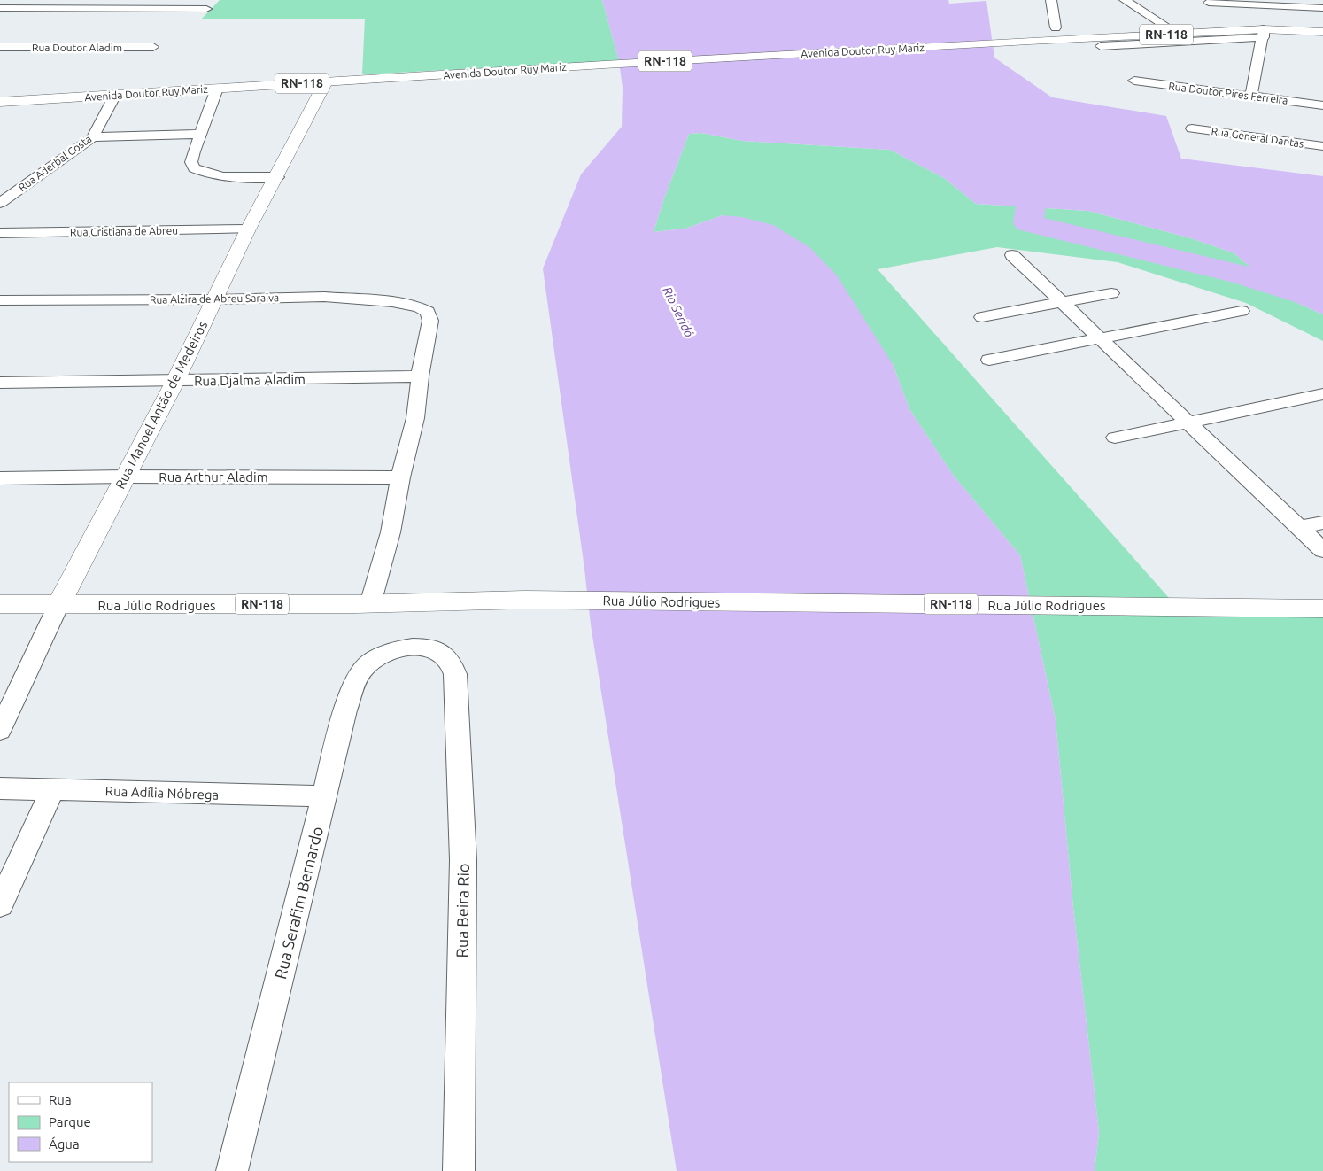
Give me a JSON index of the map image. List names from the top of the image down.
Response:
{
  "streets": {
    "main road": [
      "RN-118",
      "Avenida Doutor Ruy Mariz",
      "Rua Manoel Antão de Medeiros",
      "Rua Júlio Rodrigues"
    ],
    "street": [
      "Rua Doutor Aladim",
      "Rua Doutor Pires Ferreira",
      "Rua General Dantas",
      "Rua Aderbal Costa",
      "Rua Cristiana de Abreu",
      "Rua Alzira de Abreu Saraiva",
      "Rua Djalma Aladim",
      "Rua Arthur Aladim",
      "Rua Adília Nóbrega",
      "Rua Serafim Bernardo",
      "Rua Beira Rio"
    ]
  },
  "crossings": [
    ["RN-118", "Avenida Doutor Ruy Mariz"],
    ["Avenida Doutor Ruy Mariz", "Rua Aderbal Costa"],
    ["Avenida Doutor Ruy Mariz", "Rua Manoel Antão de Medeiros"],
    ["Rua Cristiana de Abreu", "Rua Manoel Antão de Medeiros"],
    ["Rua Alzira de Abreu Saraiva", "Rua Djalma Aladim"],
    ["Rua Alzira de Abreu Saraiva", "Rua Manoel Antão de Medeiros"],
    ["Rua Djalma Aladim", "Rua Manoel Antão de Medeiros"],
    ["Rua Manoel Antão de Medeiros", "Rua Arthur Aladim"],
    ["Rua Manoel Antão de Medeiros", "Rua Júlio Rodrigues"],
    ["Rua Adília Nóbrega", "Rua Serafim Bernardo"],
    ["Rua Serafim Bernardo", "Rua Beira Rio"]
  ],
  "water": ["Rio Seridó"],
  "legend": ["Rua", "Parque", "Água"]
}
